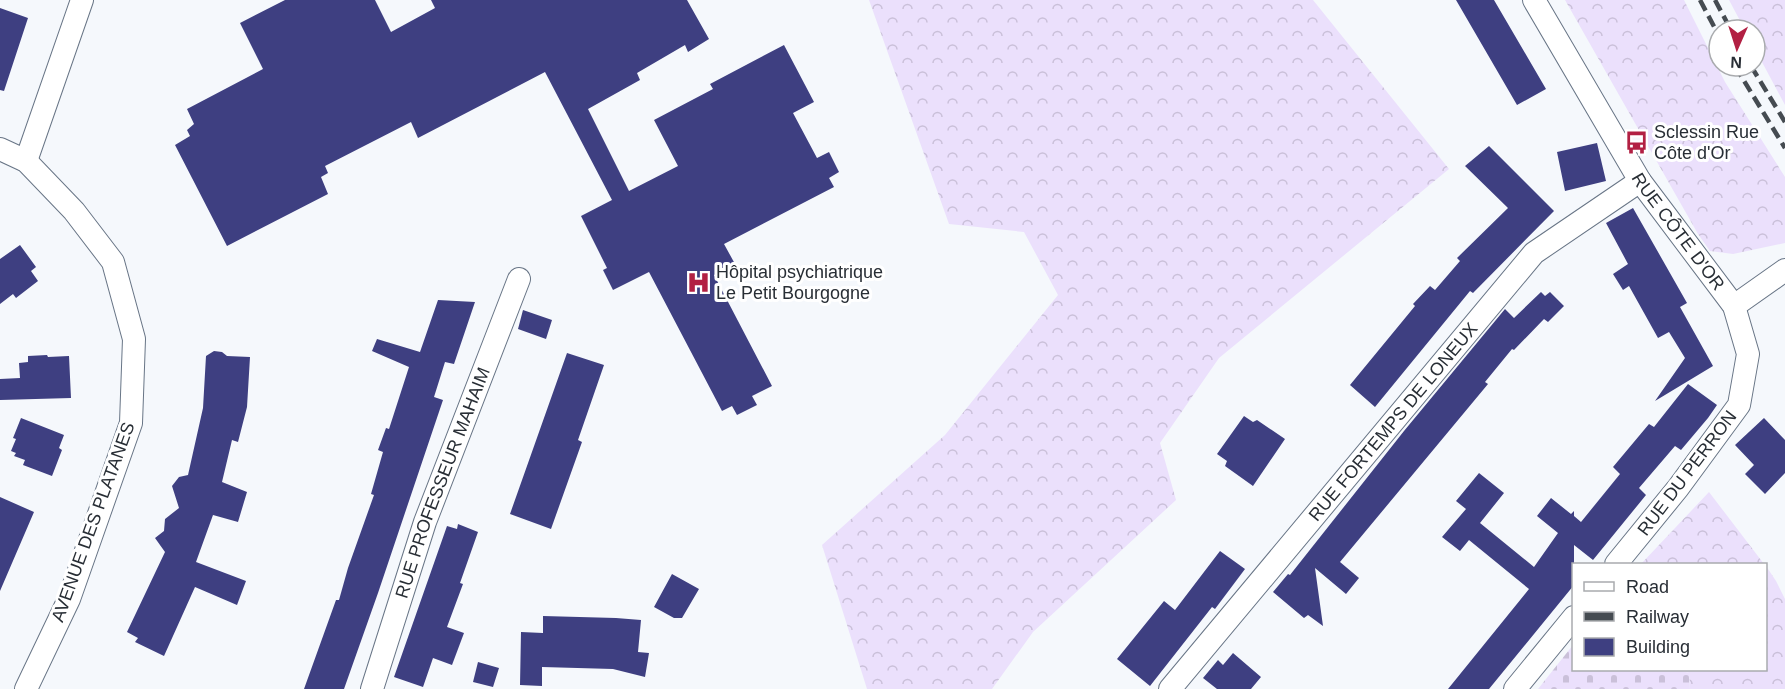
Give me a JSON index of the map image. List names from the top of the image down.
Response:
{
  "streets": {
    "street": [
      "RUE CÔTE D'OR",
      "RUE FORTEMPS DE LONEUX",
      "RUE DU PERRON",
      "RUE PROFESSEUR MAHAIM",
      "AVENUE DES PLATANES"
    ]
  },
  "crossings": [
    ["RUE CÔTE D'OR", "RUE FORTEMPS DE LONEUX"],
    ["RUE CÔTE D'OR", "RUE DU PERRON"]
  ],
  "places": {
    "bus stop": ["Sclessin Rue Côte d'Or"],
    "hospital": ["Hôpital psychiatrique Le Petit Bourgogne"]
  },
  "legend": ["Road", "Railway", "Building"],
  "north": "bottom"
}
